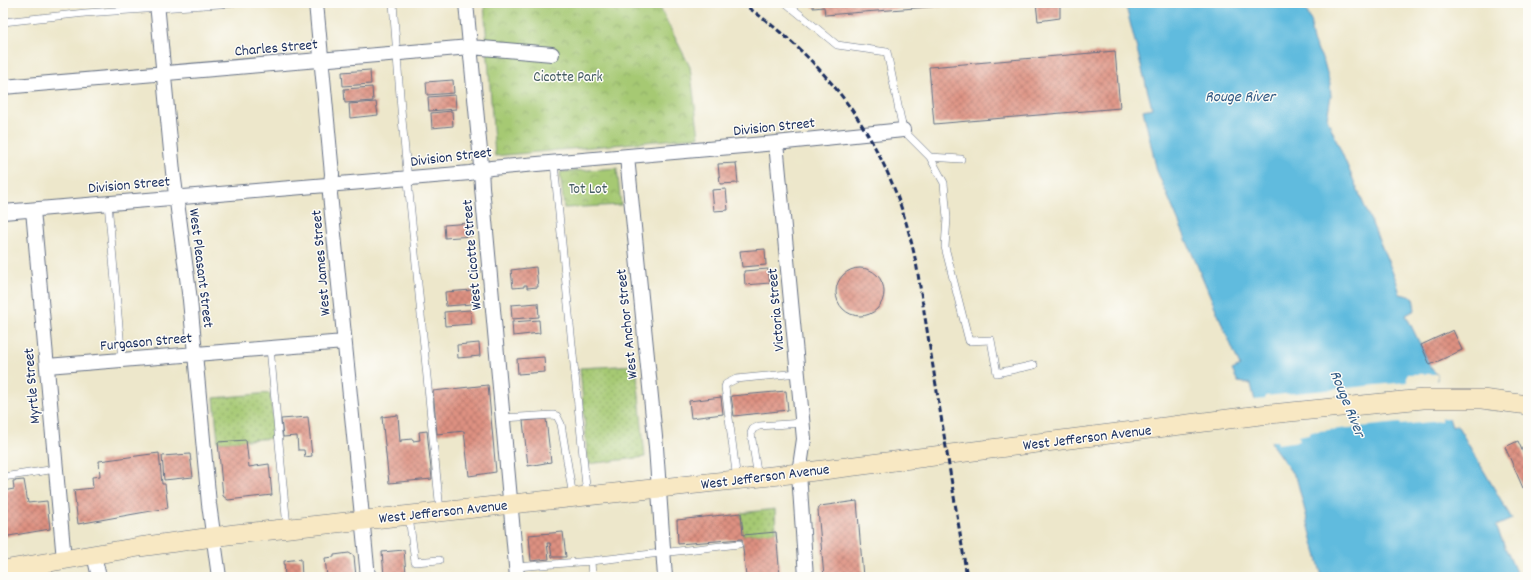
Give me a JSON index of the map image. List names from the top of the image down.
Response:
{
  "streets": {
    "main road": ["West Jefferson Avenue"],
    "street": [
      "Charles Street",
      "Division Street",
      "West Cicotte Street",
      "West James Street",
      "West Pleasant Street",
      "Victoria Street",
      "West Anchor Street",
      "Furgason Street",
      "Myrtle Street"
    ]
  },
  "crossings": [
    ["Charles Street", "West Cicotte Street"],
    ["Charles Street", "West James Street"],
    ["Charles Street", "West Pleasant Street"],
    ["Division Street", "West Cicotte Street"],
    ["Division Street", "West James Street"],
    ["Division Street", "West Pleasant Street"],
    ["Division Street", "Victoria Street"],
    ["Division Street", "West Anchor Street"],
    ["Division Street", "Myrtle Street"],
    ["West Cicotte Street", "West Jefferson Avenue"],
    ["West James Street", "Furgason Street"],
    ["West James Street", "West Jefferson Avenue"],
    ["West Pleasant Street", "Furgason Street"],
    ["West Pleasant Street", "West Jefferson Avenue"],
    ["Victoria Street", "West Jefferson Avenue"],
    ["West Anchor Street", "West Jefferson Avenue"],
    ["Furgason Street", "Myrtle Street"],
    ["Myrtle Street", "West Jefferson Avenue"]
  ],
  "water": ["Rouge River"],
  "parks": ["Cicotte Park", "Tot Lot"]
}
